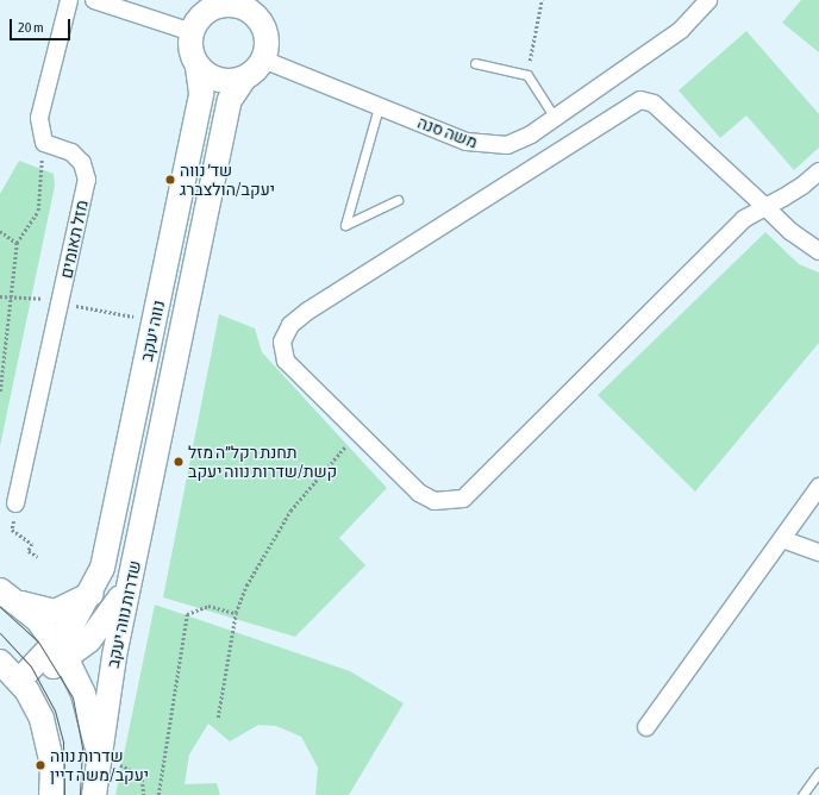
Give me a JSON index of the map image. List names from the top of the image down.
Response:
{
  "streets": {
    "street": [
      "משה סנה",
      "מזל תאומים",
      "נווה יעקב",
      "שדרות נווה יעקב"
    ]
  },
  "crossings": [
    ["משה סנה", "נווה יעקב"],
    ["נווה יעקב", "שדרות נווה יעקב"]
  ],
  "places": ["שד׳ נווה יעקב/הולצברג", "תחנת רקל״ה מזל קשת/שדרות נווה יעקב", "שדרות נווה יעקב/משה דיין"],
  "scale_bar": "20 m"
}
